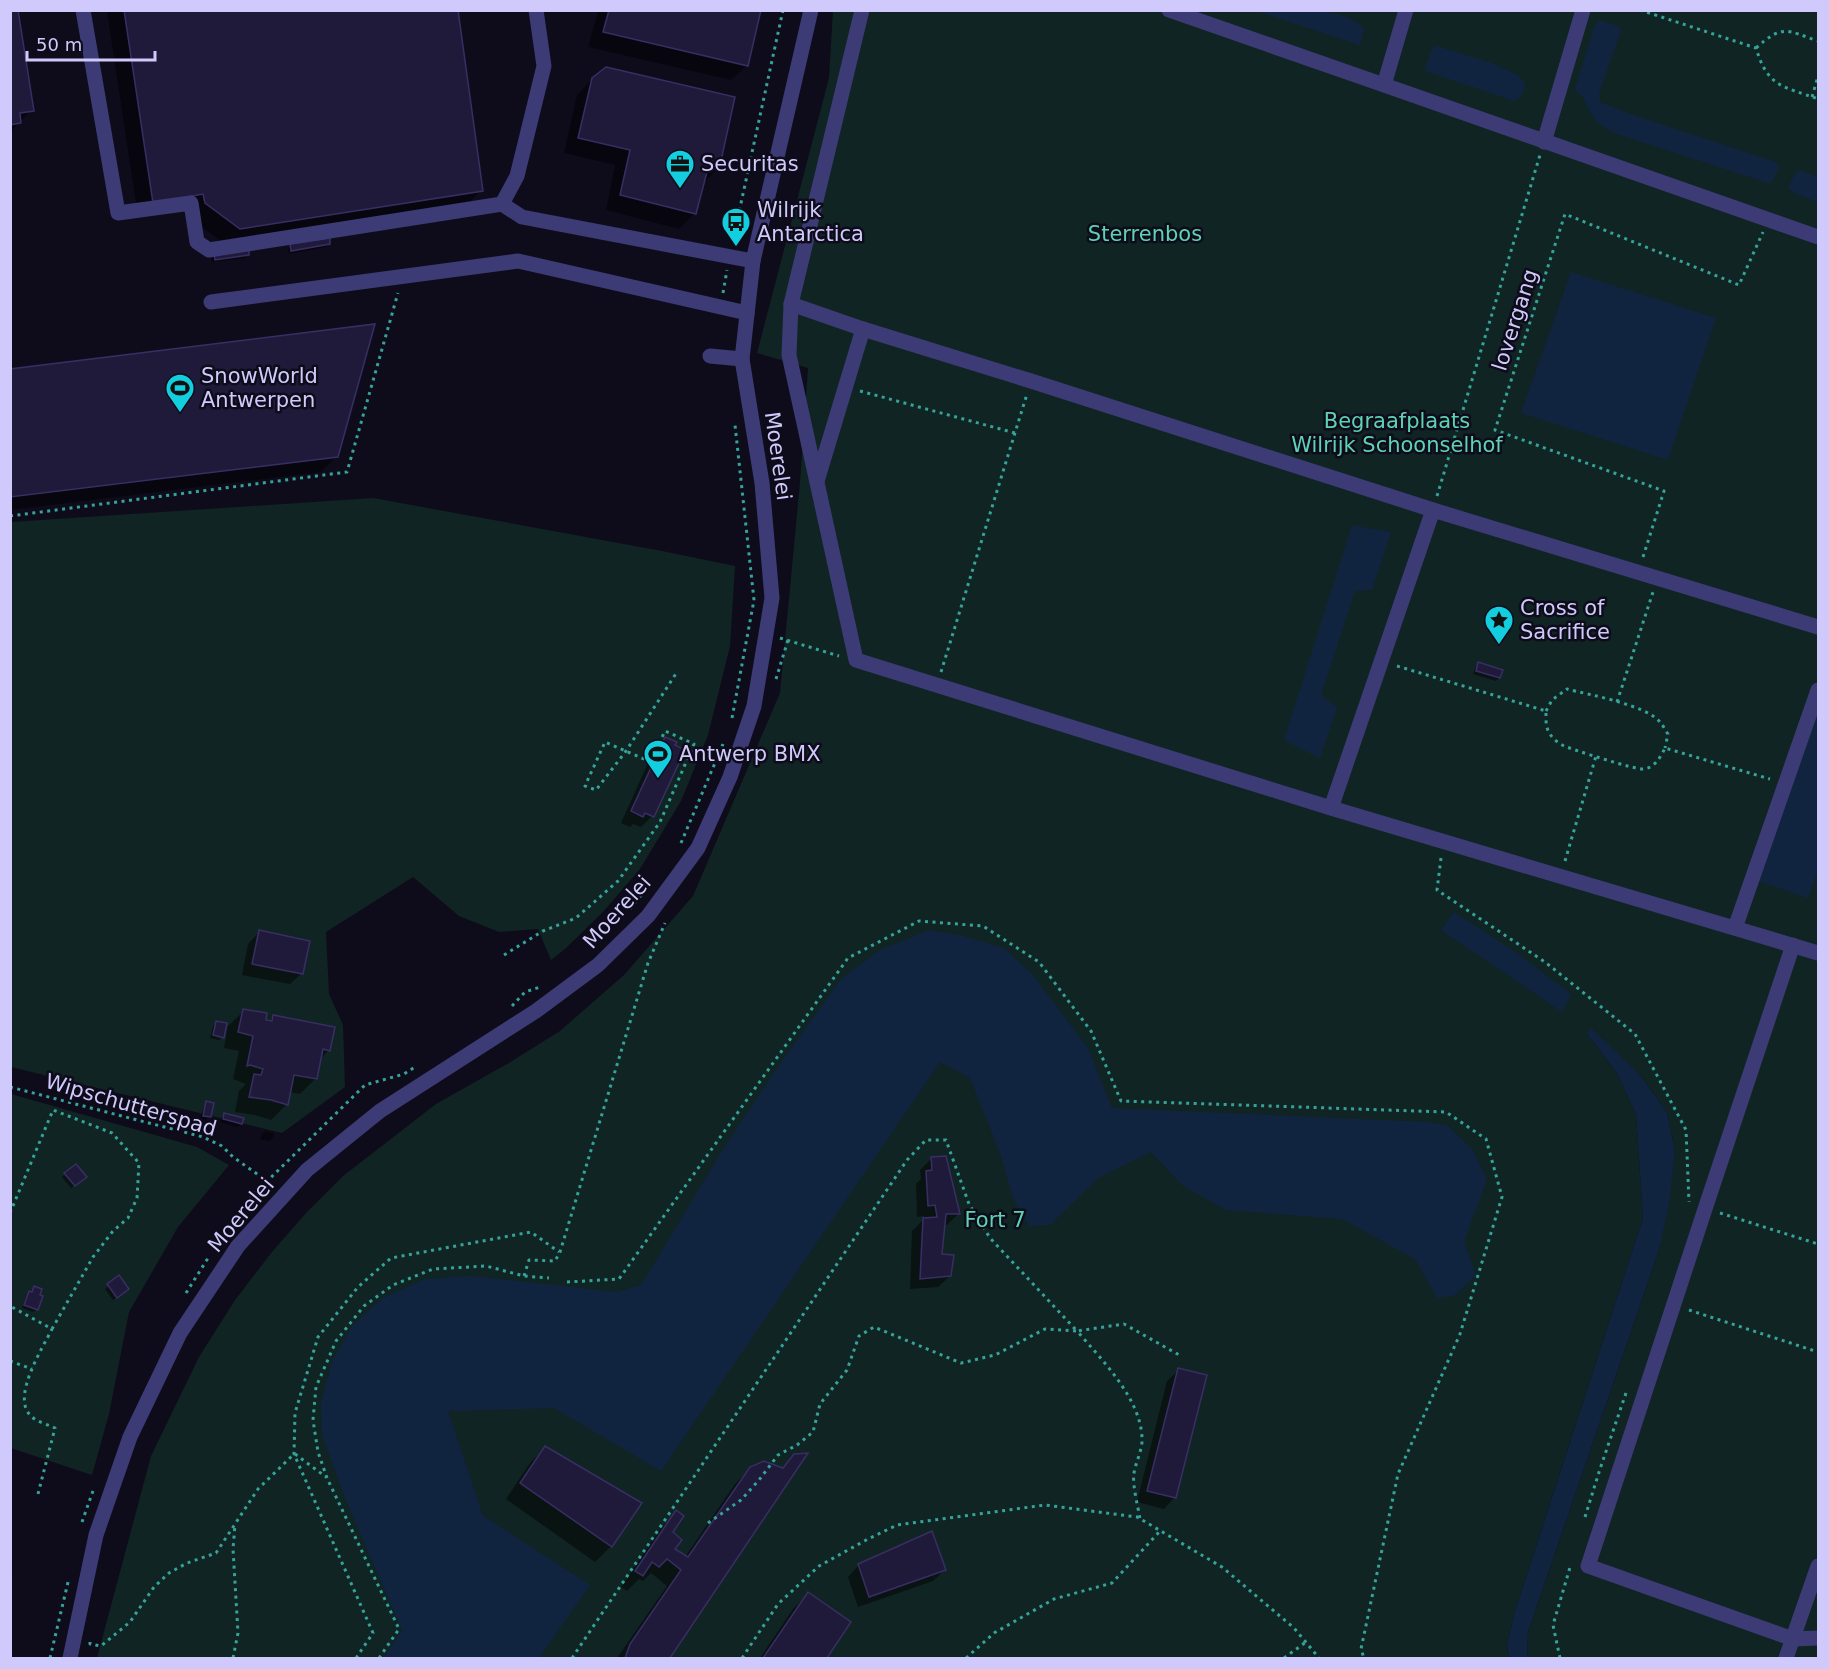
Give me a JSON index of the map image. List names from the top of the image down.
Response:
{
  "streets": {
    "street": ["Moerelei"],
    "path": ["lovergang", "Wipschutterspad"]
  },
  "parks": ["Sterrenbos", "Begraafplaats Wilrijk Schoonselhof", "Fort 7"],
  "places": {
    "office": ["Securitas"],
    "bus stop": ["Wilrijk Antarctica"],
    "sports": ["SnowWorld Antwerpen", "Antwerp BMX"],
    "place": ["Cross of Sacrifice"]
  },
  "scale_bar": "50 m"
}
